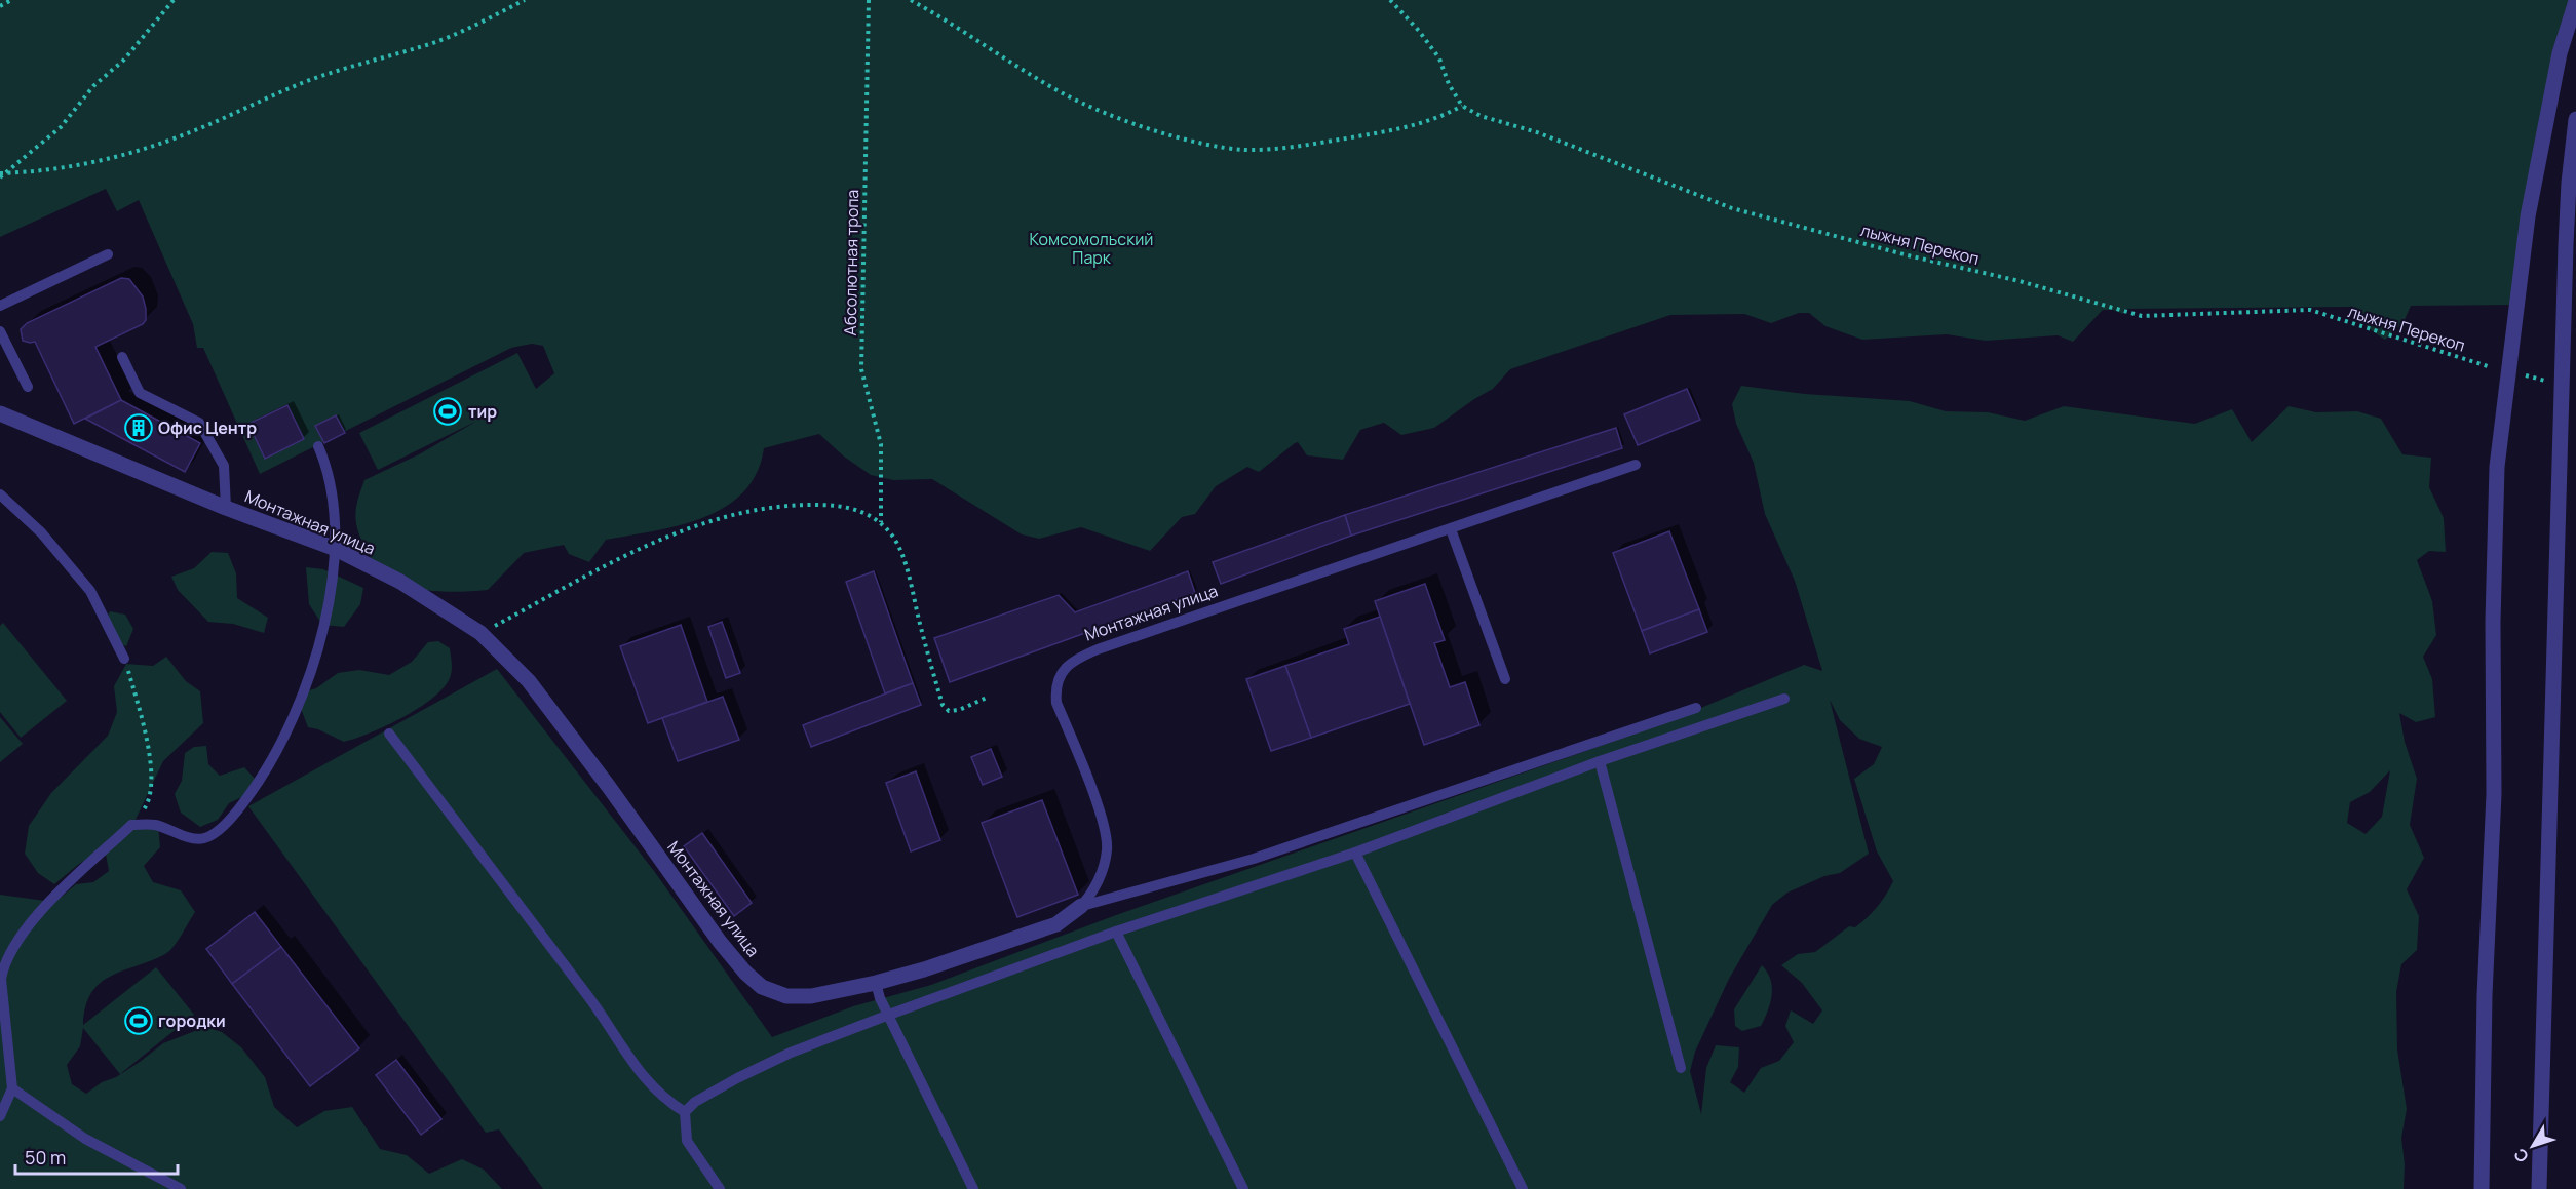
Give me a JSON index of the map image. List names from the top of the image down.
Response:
{
  "streets": {
    "street": ["Монтажная улица"],
    "path": ["лыжня Перекоп", "Абсолютная тропа"]
  },
  "parks": ["Комсомольский Парк"],
  "places": {
    "sports": ["тир", "городки"],
    "building": ["Офис Центр"]
  },
  "scale_bar": "50 m",
  "north": "bottom left"
}
